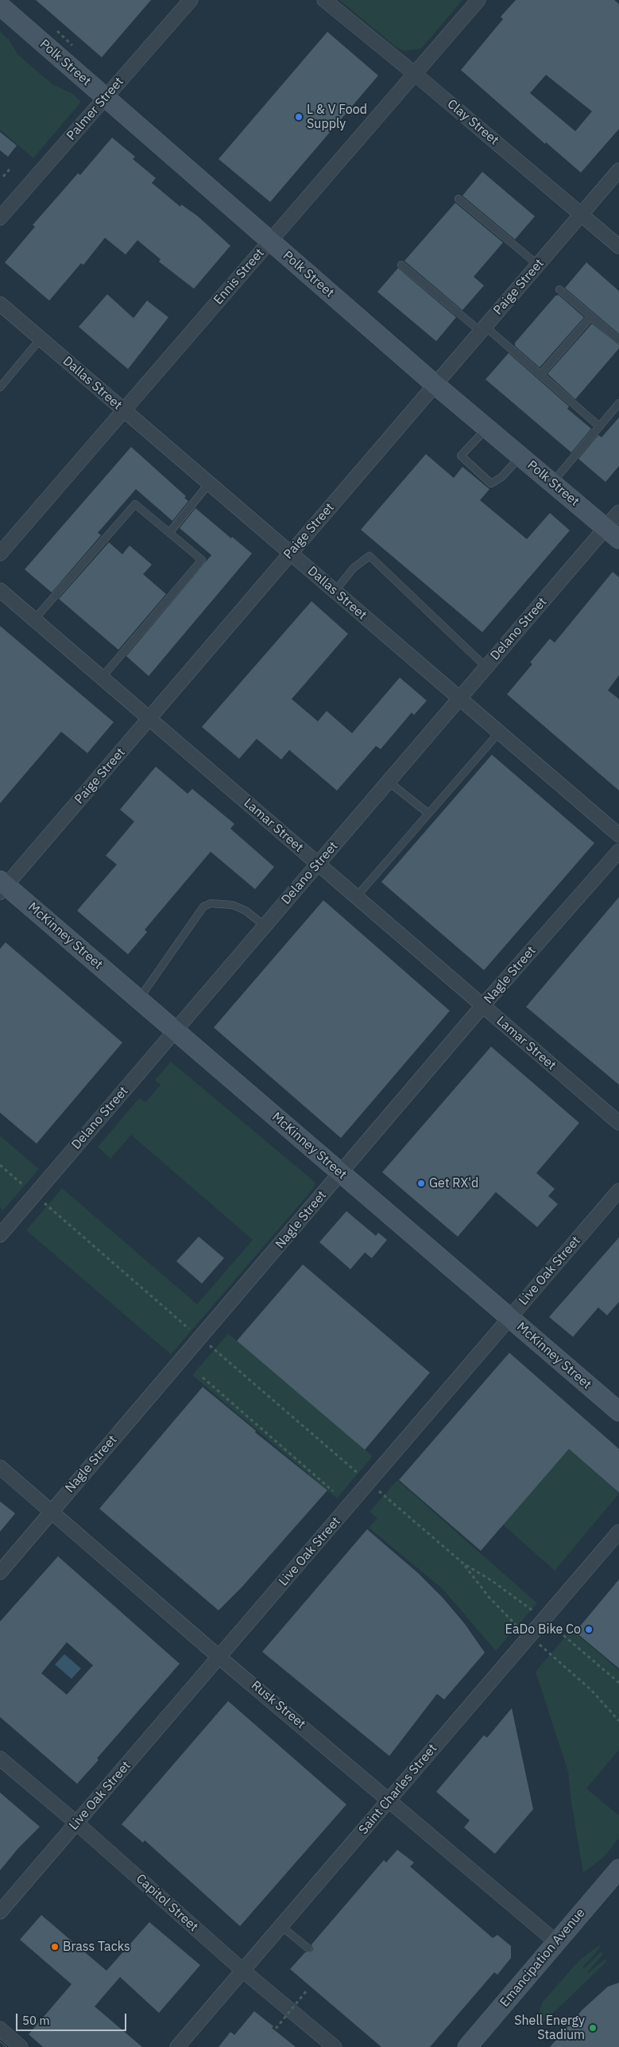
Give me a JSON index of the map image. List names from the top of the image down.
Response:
{
  "streets": {
    "main road": ["Polk Street", "McKinney Street", "Emancipation Avenue"],
    "street": [
      "Palmer Street",
      "Clay Street",
      "Ennis Street",
      "Paige Street",
      "Dallas Street",
      "Delano Street",
      "Lamar Street",
      "Nagle Street",
      "Live Oak Street",
      "Rusk Street",
      "Saint Charles Street",
      "Capitol Street"
    ]
  },
  "crossings": [
    ["Polk Street", "Palmer Street"],
    ["Polk Street", "Ennis Street"],
    ["Polk Street", "Paige Street"],
    ["Polk Street", "Delano Street"],
    ["Clay Street", "Ennis Street"],
    ["Clay Street", "Paige Street"],
    ["Ennis Street", "Dallas Street"],
    ["Paige Street", "Dallas Street"],
    ["Paige Street", "Lamar Street"],
    ["Paige Street", "McKinney Street"],
    ["Dallas Street", "Delano Street"],
    ["Delano Street", "Lamar Street"],
    ["Delano Street", "McKinney Street"],
    ["Lamar Street", "Nagle Street"],
    ["McKinney Street", "Nagle Street"],
    ["McKinney Street", "Live Oak Street"],
    ["Nagle Street", "Rusk Street"],
    ["Live Oak Street", "Rusk Street"],
    ["Live Oak Street", "Capitol Street"],
    ["Rusk Street", "Saint Charles Street"],
    ["Rusk Street", "Emancipation Avenue"],
    ["Saint Charles Street", "Capitol Street"]
  ],
  "places": [
    "L & V Food Supply",
    "Get RX'd",
    "EaDo Bike Co",
    "Brass Tacks",
    "Shell Energy Stadium"
  ],
  "scale_bar": "50 m"
}
